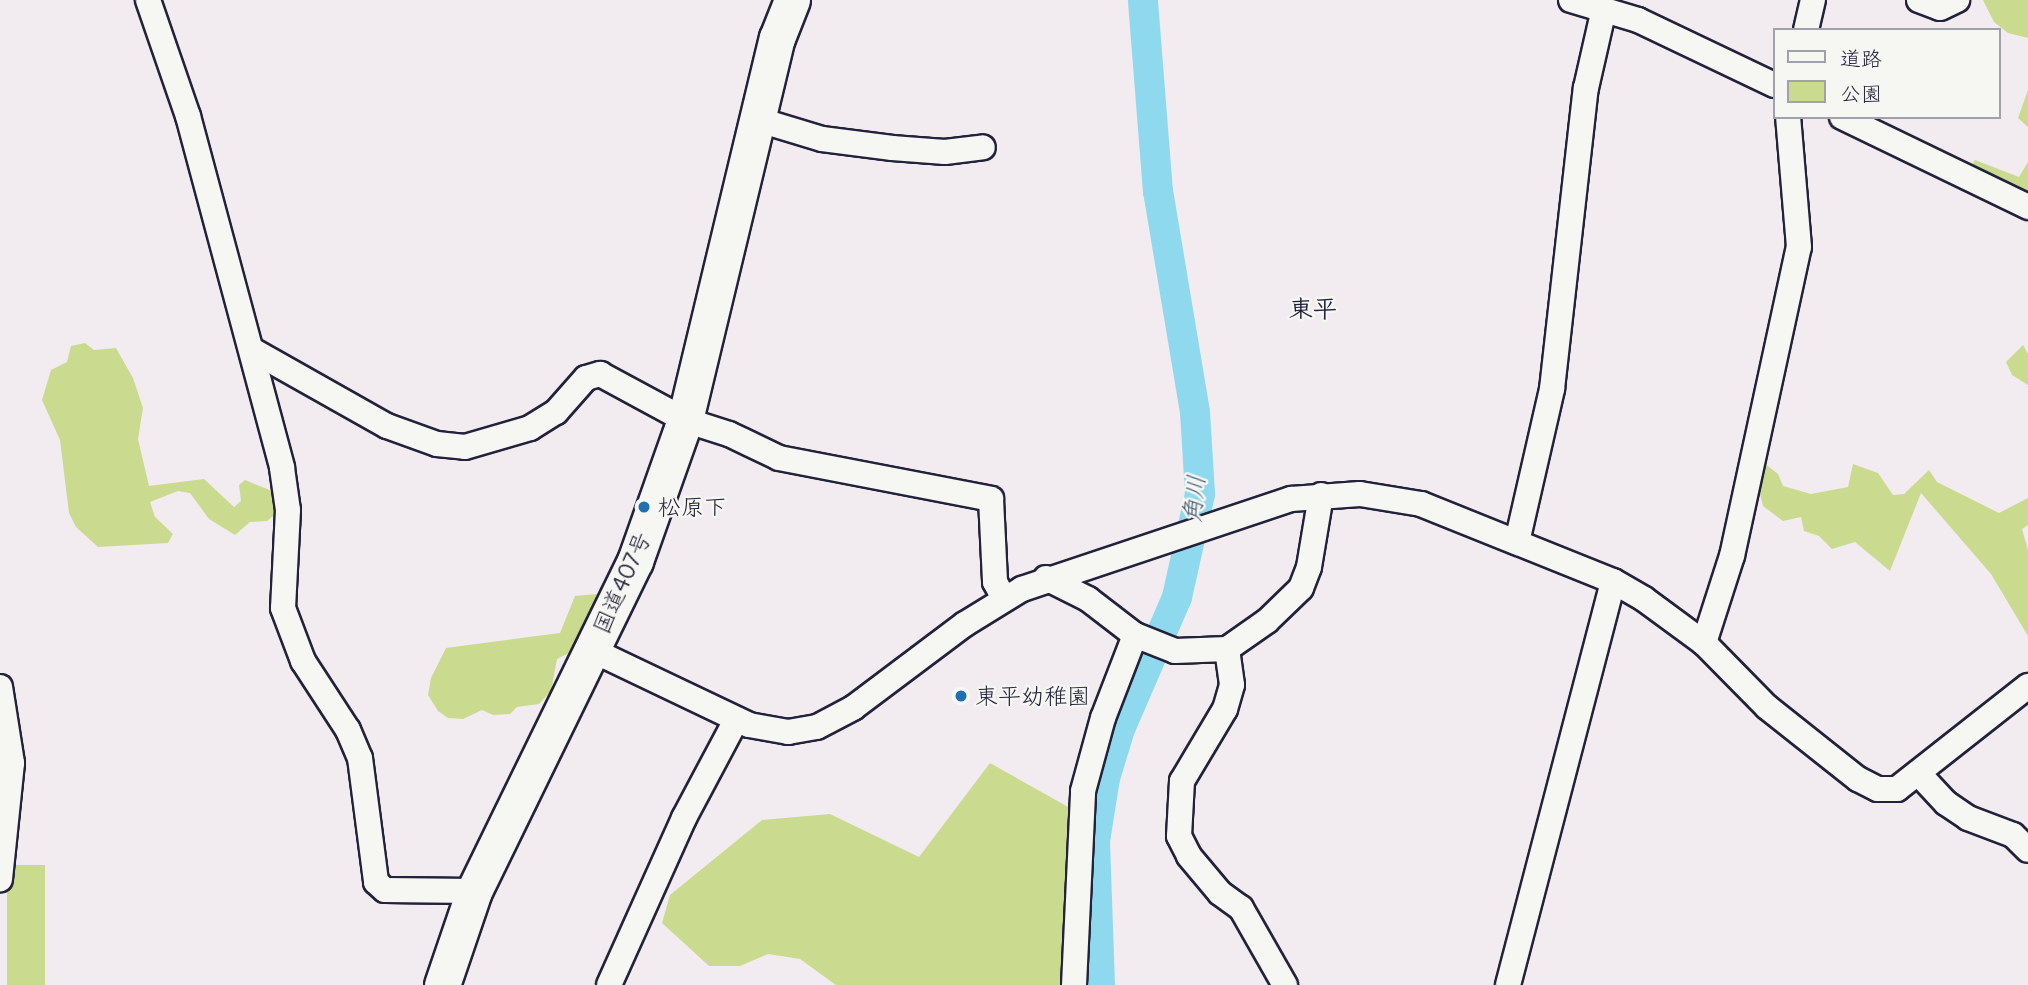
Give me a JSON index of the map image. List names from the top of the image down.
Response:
{
  "streets": {
    "highway": ["国道407号"]
  },
  "districts": ["東平"],
  "water": ["角川"],
  "places": ["松原下", "東平幼稚園"],
  "legend": ["道路", "公園"]
}
